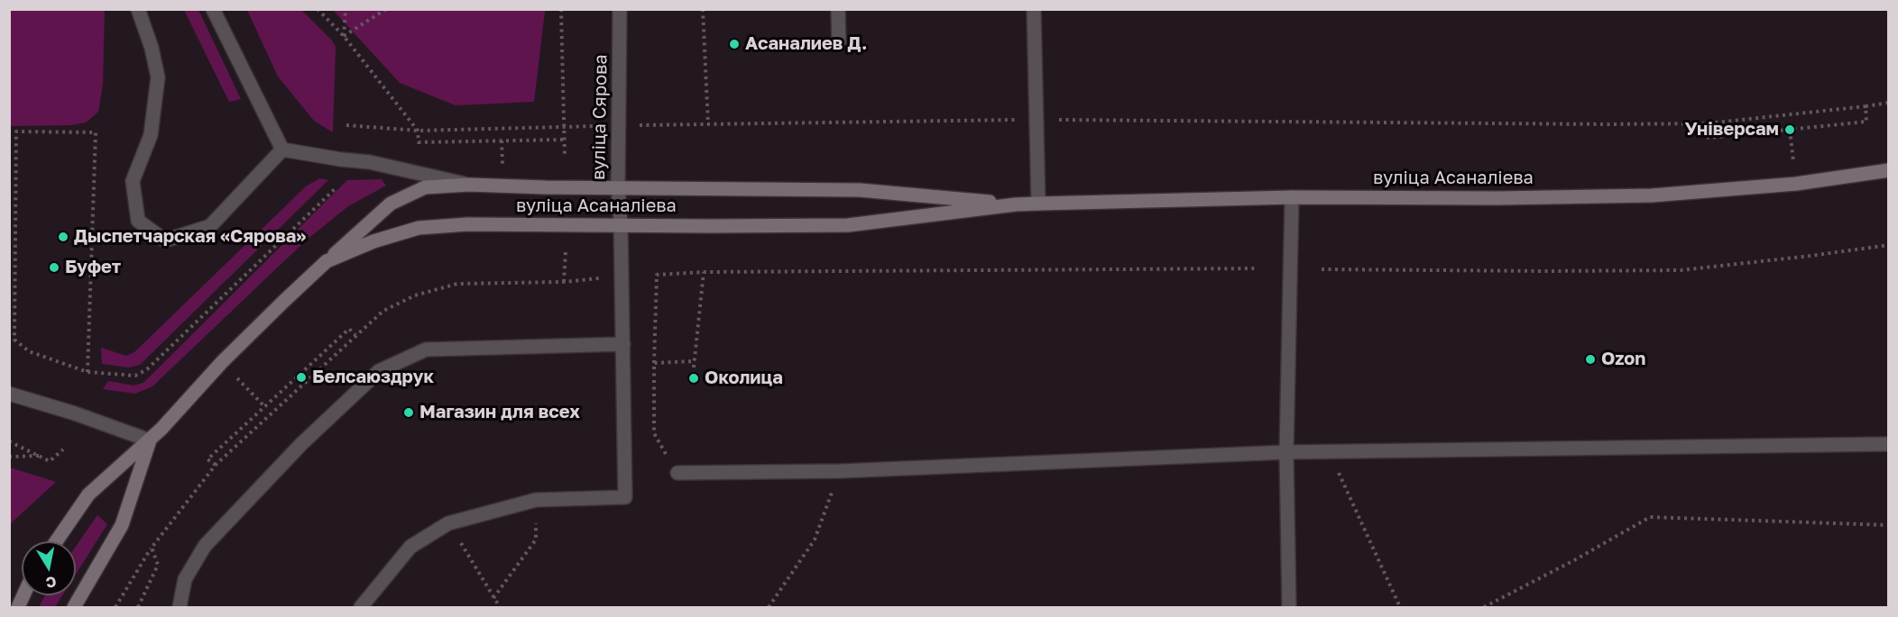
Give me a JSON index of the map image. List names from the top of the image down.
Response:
{
  "streets": {
    "main road": ["вуліца Асаналіева"],
    "street": ["вуліца Сярова"]
  },
  "crossings": [
    ["вуліца Сярова", "вуліца Асаналіева"]
  ],
  "places": [
    "Асаналиев Д.",
    "Універсам",
    "Дыспетчарская «Сярова»",
    "Буфет",
    "Ozon",
    "Белсаюздрук",
    "Околица",
    "Магазин для всех"
  ],
  "north": "bottom"
}
